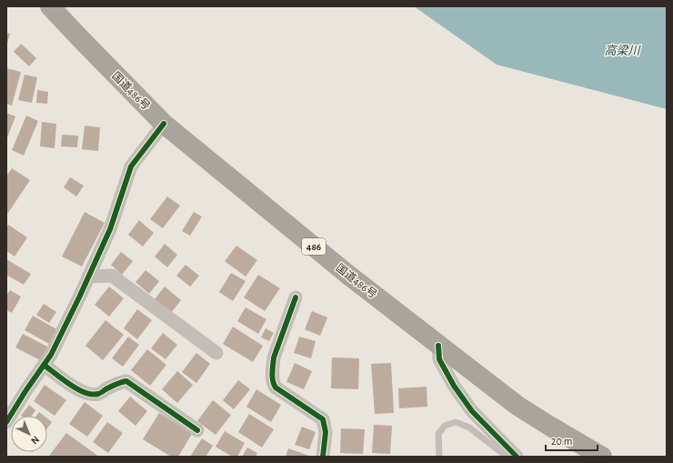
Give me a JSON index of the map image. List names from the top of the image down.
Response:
{
  "streets": {
    "highway": ["国道486号", "486"]
  },
  "water": ["高梁川"],
  "scale_bar": "20 m",
  "north": "bottom right"
}
